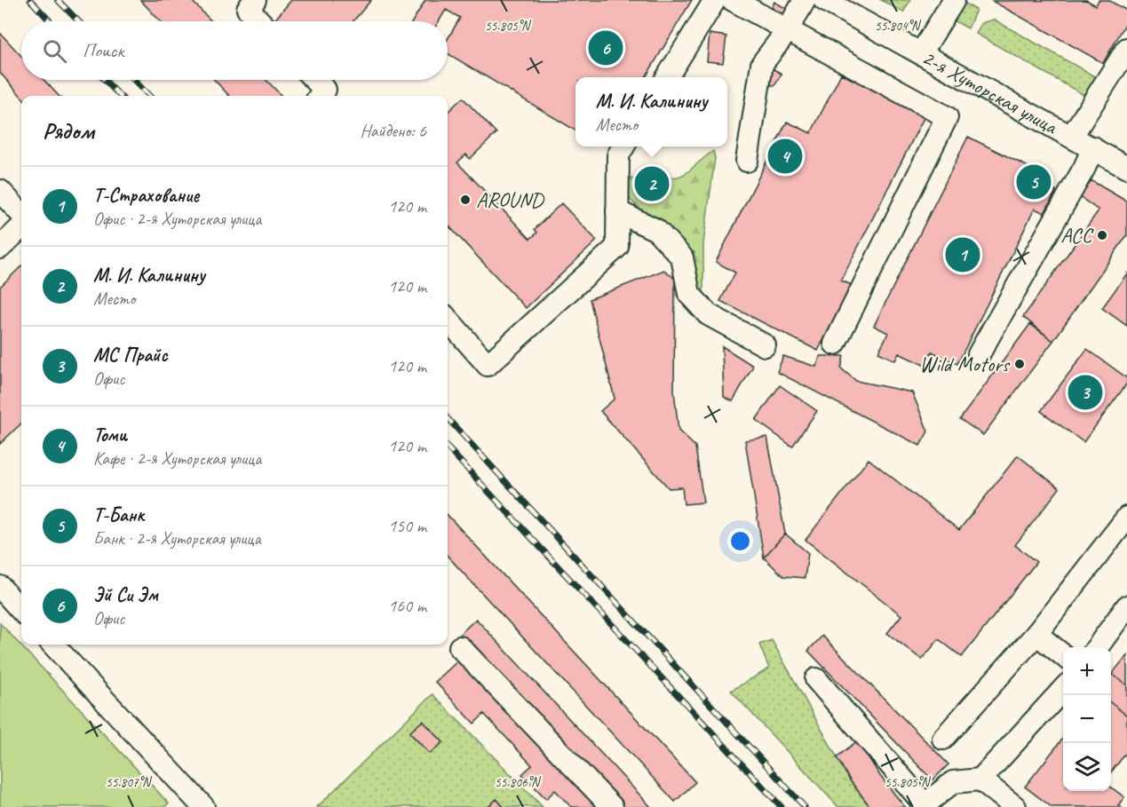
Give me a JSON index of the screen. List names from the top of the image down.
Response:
{
  "streets": {
    "street": ["2-я Хуторская улица"]
  },
  "places": ["AROUND", "АСС", "Wild Motors"],
  "page": {
    "search": "Поиск",
    "pins": [
      "6",
      "4",
      "5",
      "2",
      "1",
      "3"
    ],
    "popup": ["М. И. Калинину", "Место"],
    "heading": ["Рядом", "Найдено: 6"],
    "list": [
      {
        "mark": "1",
        "name": "Т‑Страхование",
        "note": "Офис · 2-я Хуторская улица",
        "value": "120 m"
      },
      {
        "mark": "2",
        "name": "М. И. Калинину",
        "note": "Место",
        "value": "120 m"
      },
      {
        "mark": "3",
        "name": "МС Прайс",
        "note": "Офис",
        "value": "120 m"
      },
      {
        "mark": "4",
        "name": "Томи",
        "note": "Кафе · 2-я Хуторская улица",
        "value": "120 m"
      },
      {
        "mark": "5",
        "name": "Т-Банк",
        "note": "Банк · 2-я Хуторская улица",
        "value": "150 m"
      },
      {
        "mark": "6",
        "name": "Эй Си Эм",
        "note": "Офис",
        "value": "160 m"
      }
    ],
    "map_buttons": ["+", "−"]
  },
  "coordinates": [
    "55.805°N",
    "55.804°N",
    "55.807°N",
    "55.806°N"
  ]
}
